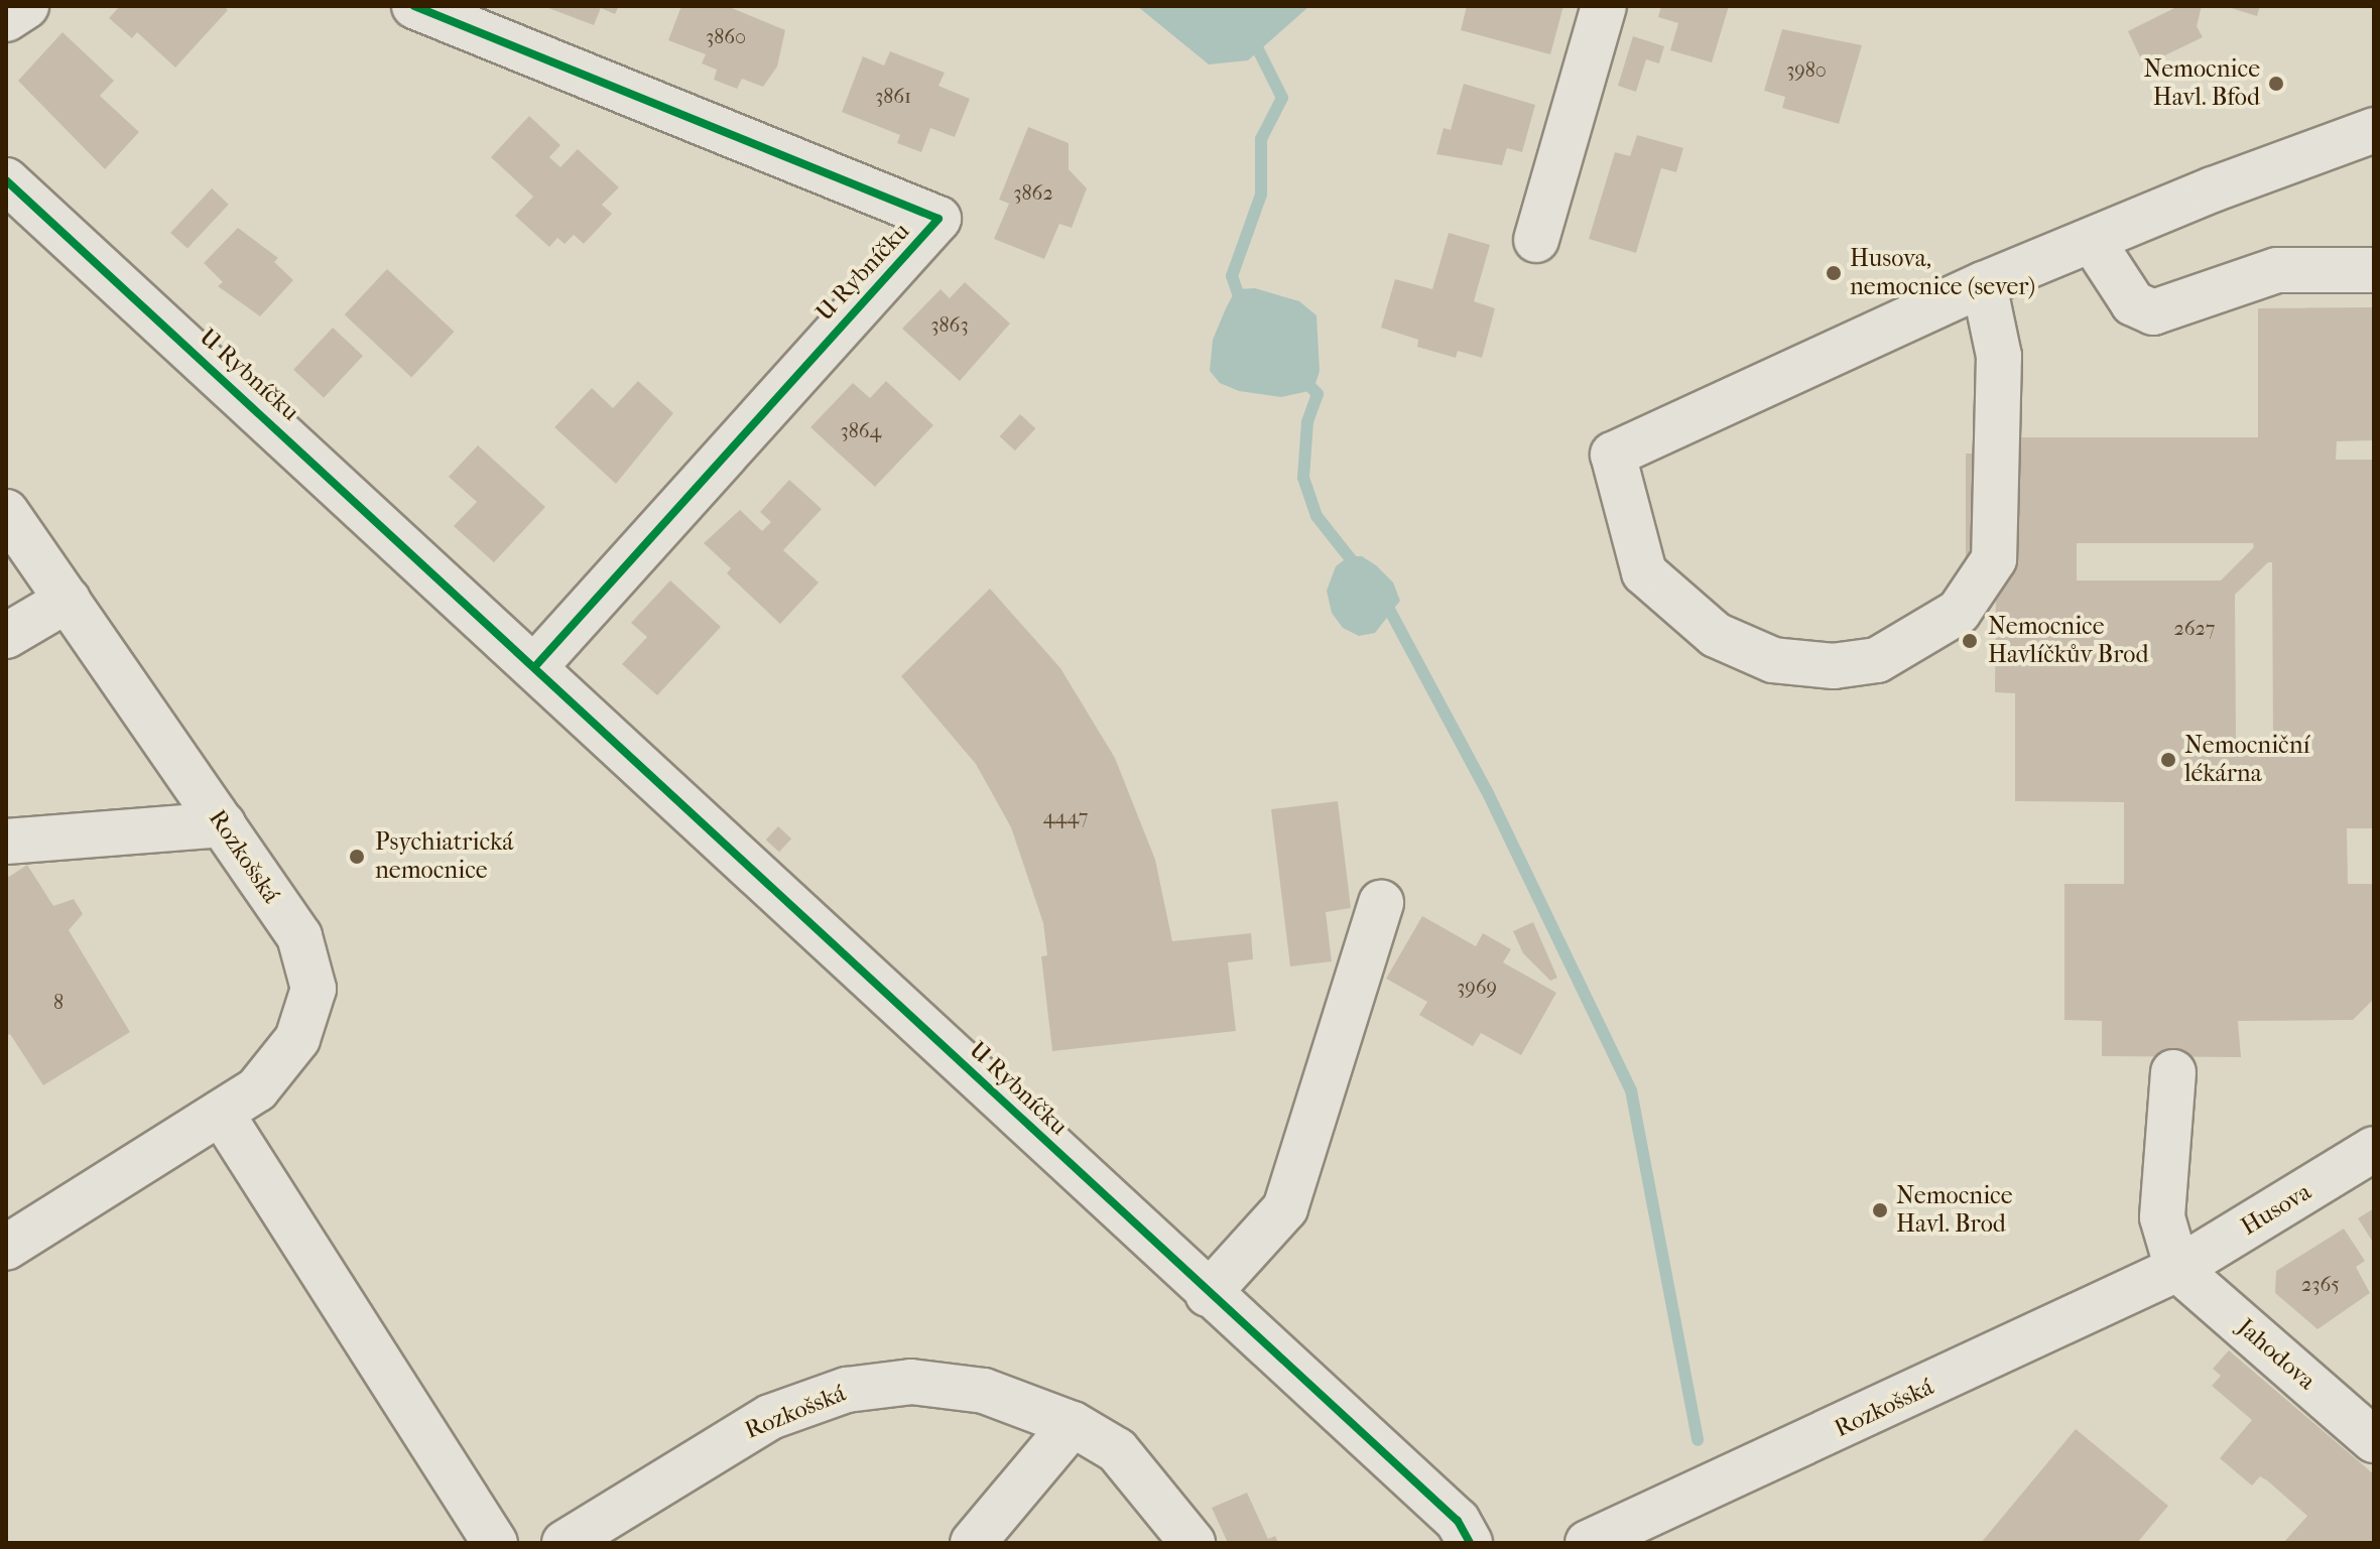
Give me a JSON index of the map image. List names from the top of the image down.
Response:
{
  "streets": {
    "street": [
      "U Rybníčku",
      "Rozkošská",
      "Husova",
      "Jahodova"
    ]
  },
  "crossings": [
    ["Rozkošská", "Husova"],
    ["Rozkošská", "Jahodova"],
    ["Husova", "Jahodova"]
  ],
  "places": [
    "Nemocnice Havl. Bfod",
    "Husova, nemocnice (sever)",
    "Nemocnice Havlíčkův Brod",
    "Nemocniční lékárna",
    "Psychiatrická nemocnice",
    "Nemocnice Havl. Brod"
  ],
  "house_numbers": [
    "3860",
    "3980",
    "3861",
    "3862",
    "3863",
    "3864",
    "2627",
    "4447",
    "3969",
    "8",
    "2365"
  ]
}
